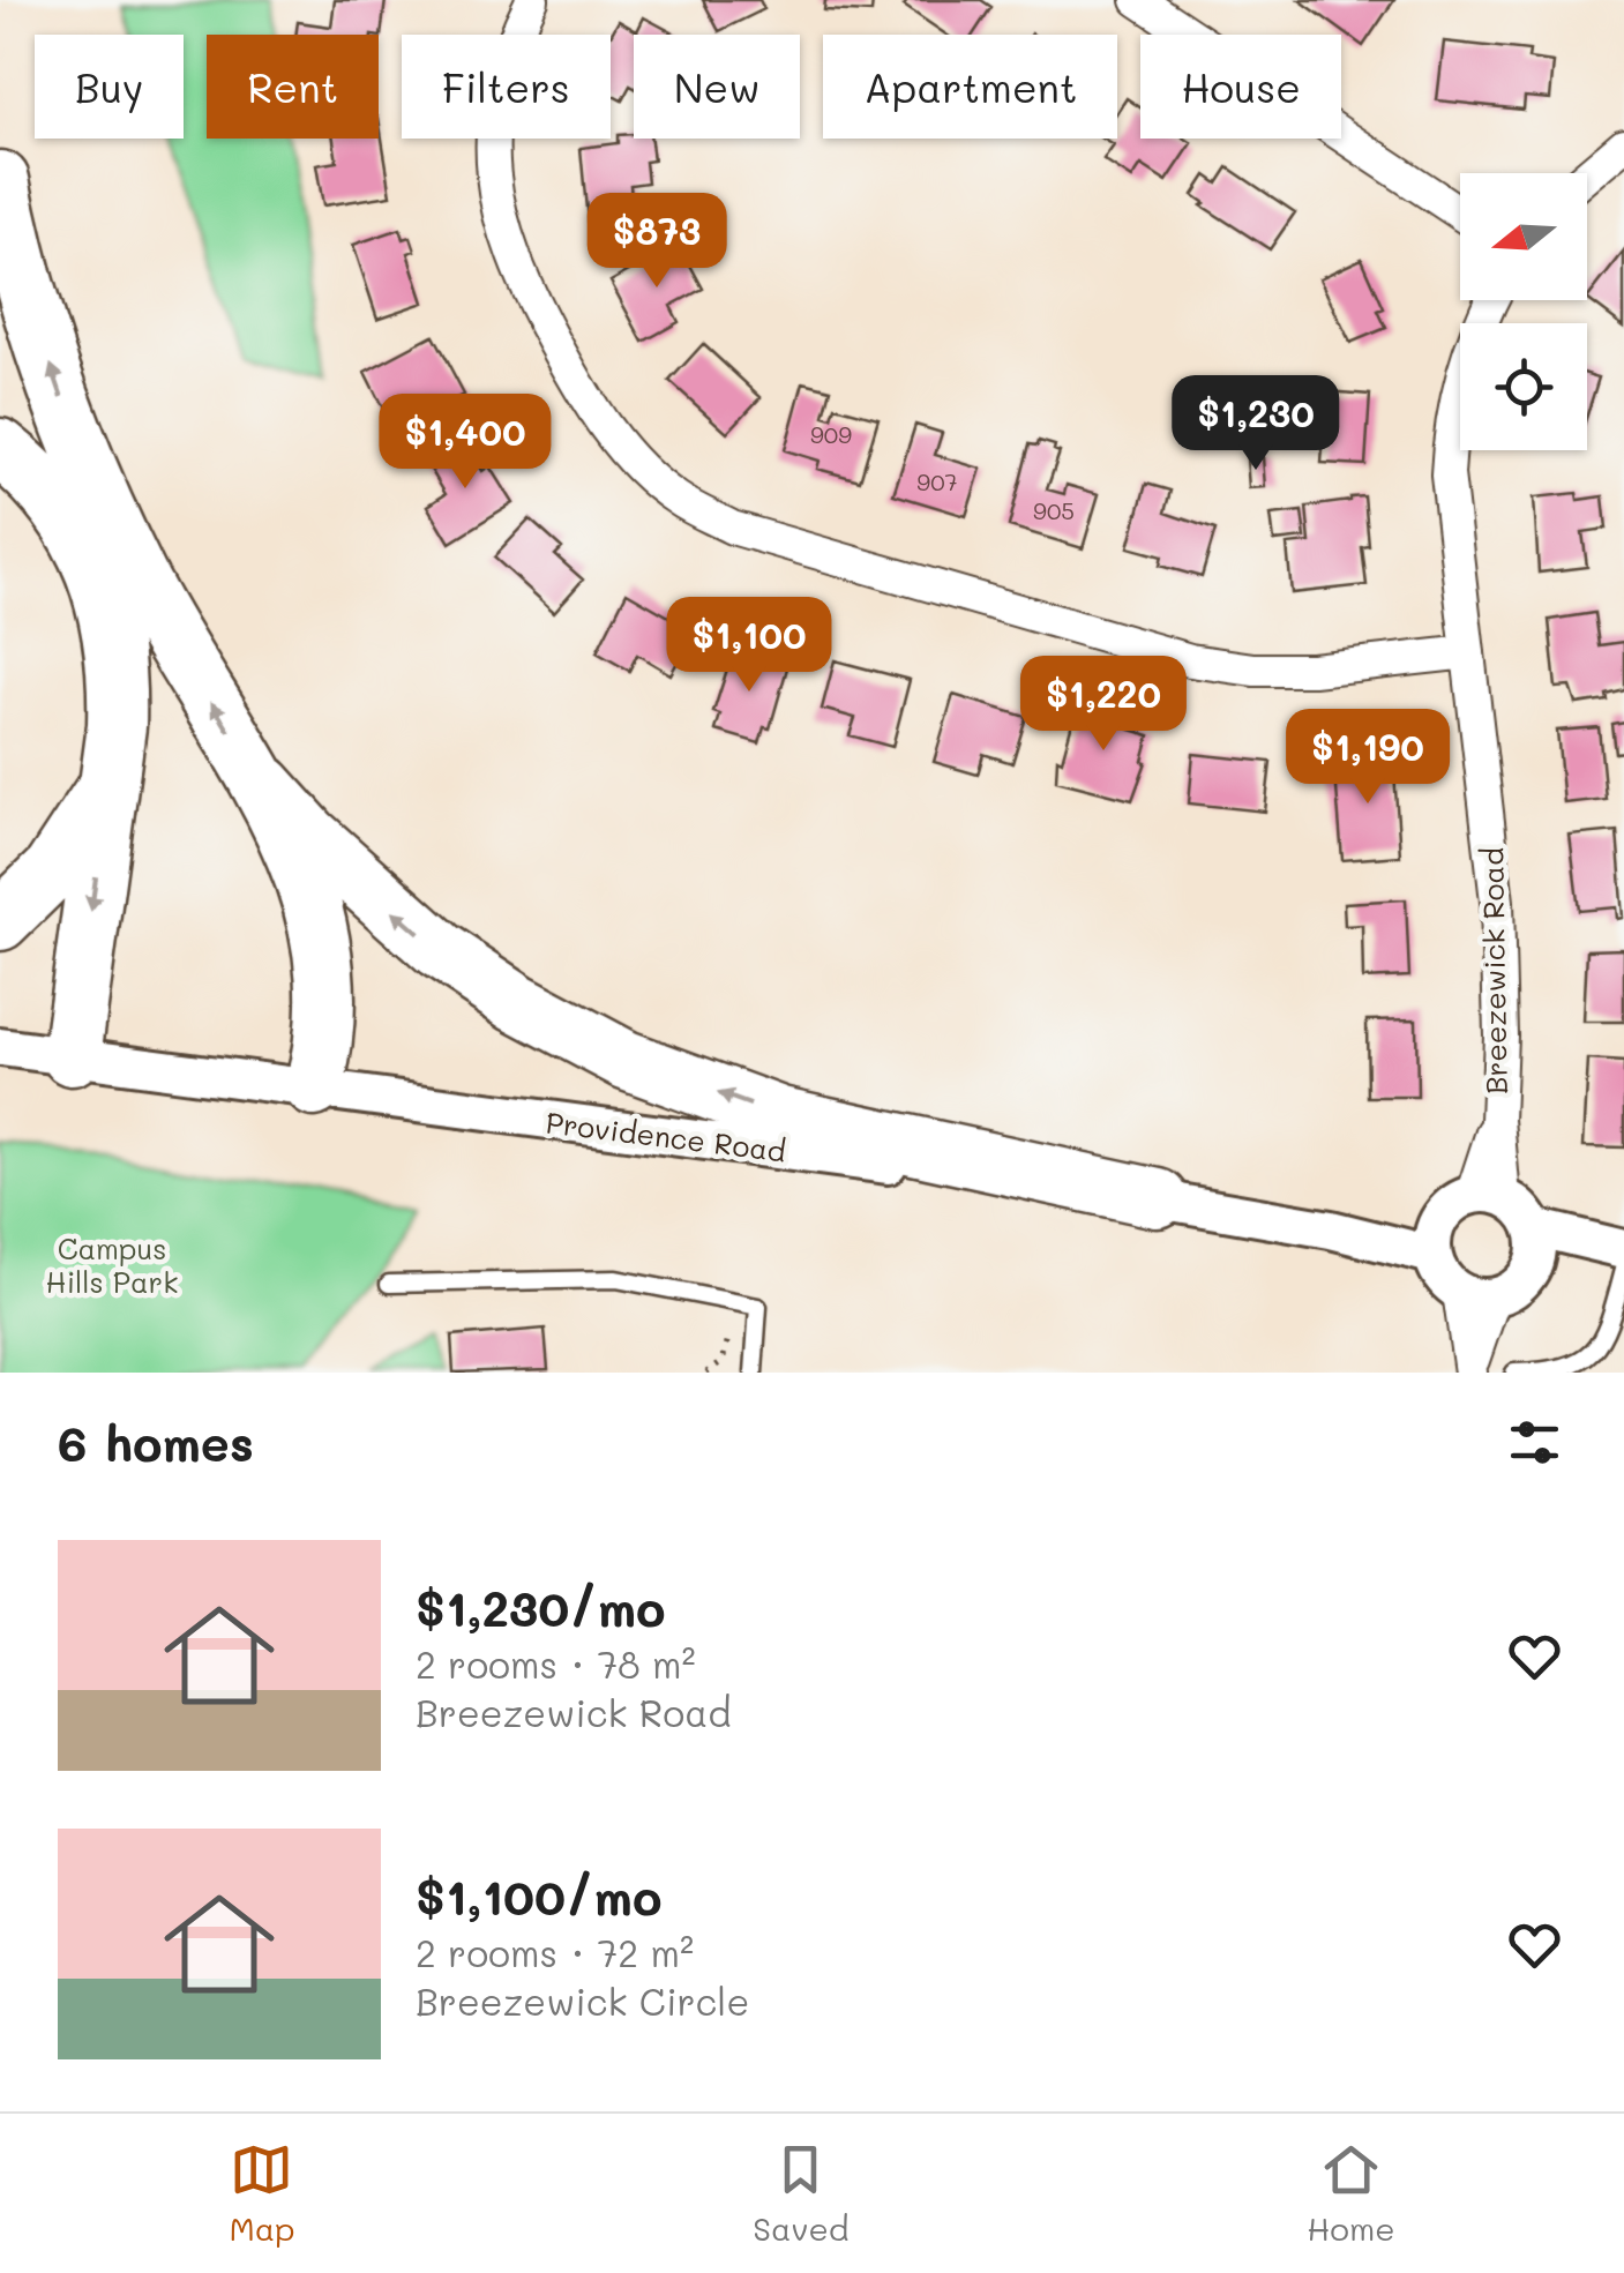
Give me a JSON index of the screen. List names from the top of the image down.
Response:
{
  "streets": {
    "street": ["Breezewick Road", "Providence Road"]
  },
  "crossings": [
    ["Breezewick Road", "Providence Road"]
  ],
  "parks": ["Campus Hills Park"],
  "house_numbers": ["909", "907", "905"],
  "north": "left",
  "page": {
    "chip": [
      "Buy",
      "Rent",
      "Filters",
      "New",
      "Apartment",
      "House"
    ],
    "price": [
      "$873",
      "$1,230",
      "$1,400",
      "$1,100",
      "$1,220",
      "$1,190"
    ],
    "heading": "6 homes",
    "list": [
      {
        "name": "$1,230/mo",
        "note": "2 rooms · 78 m² · Breezewick Road"
      },
      {
        "name": "$1,100/mo",
        "note": "2 rooms · 72 m² · Breezewick Circle"
      }
    ],
    "tabs": ["Map", "Saved", "Home"]
  }
}
